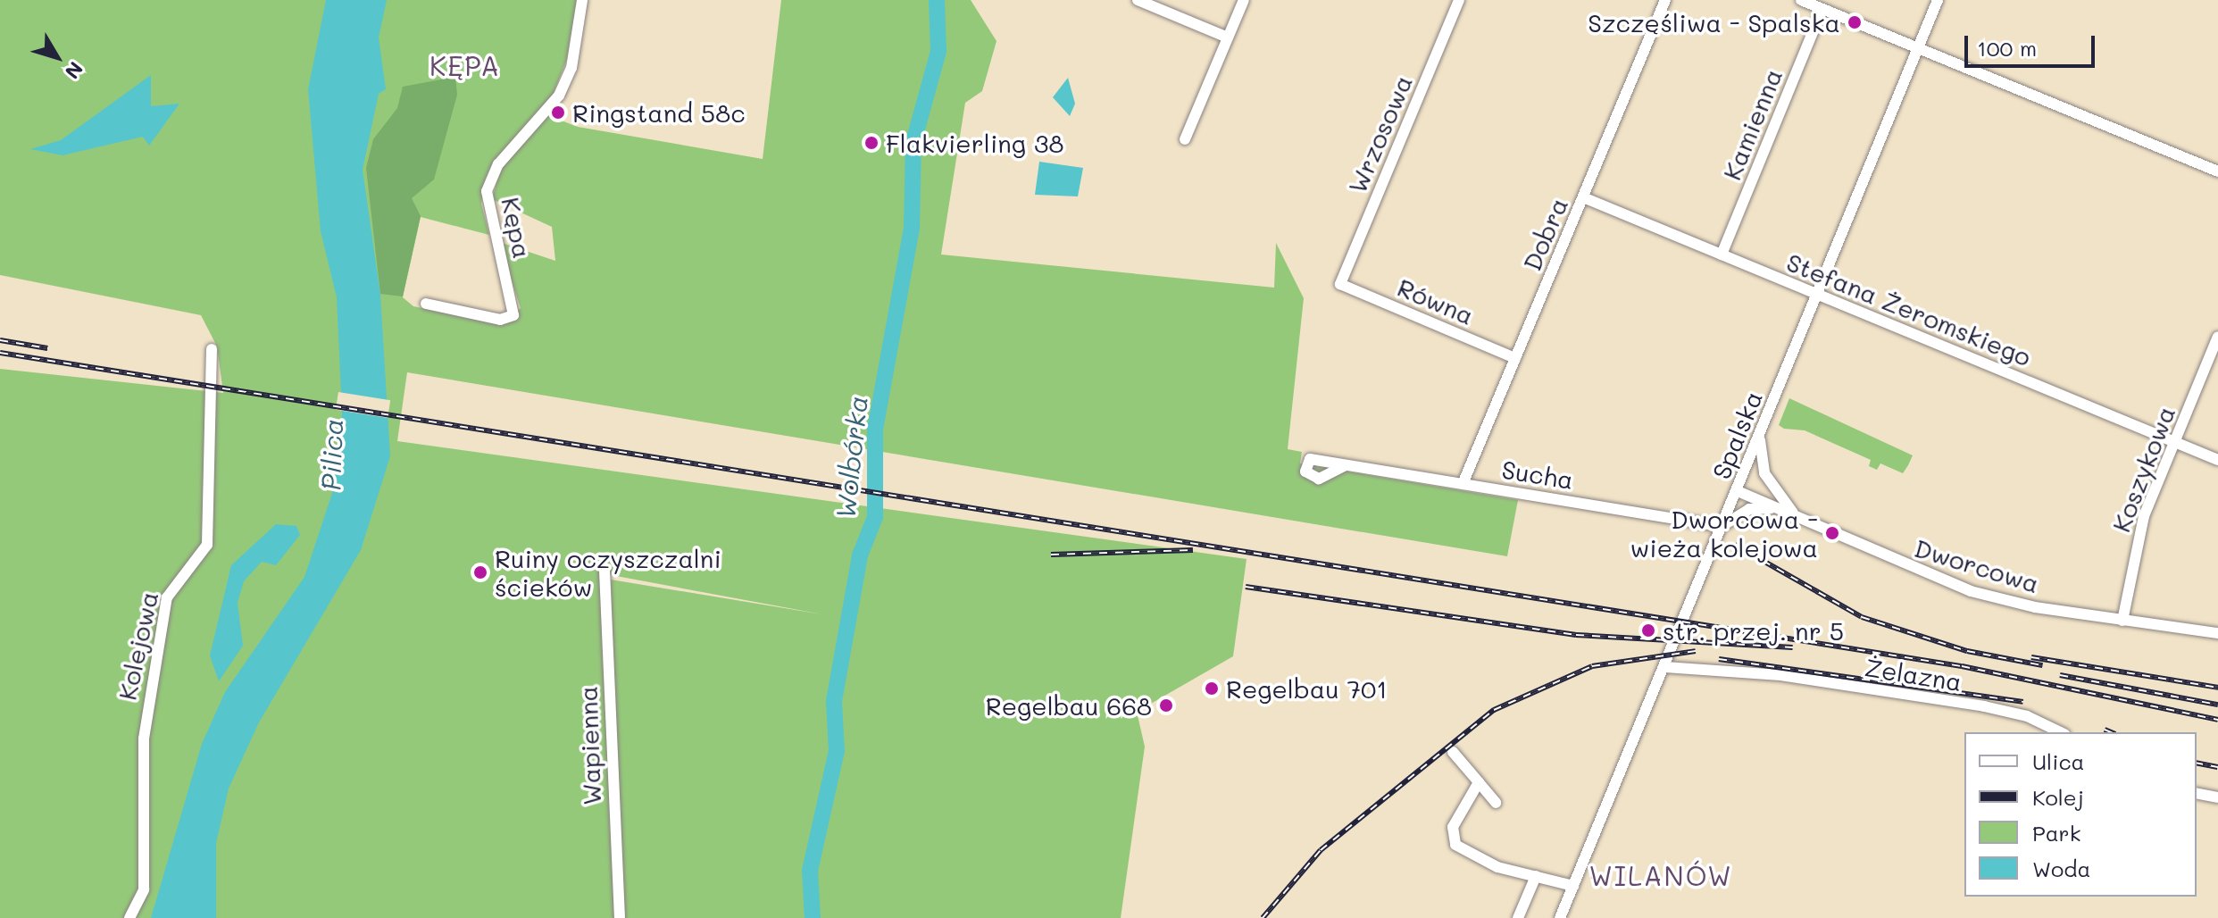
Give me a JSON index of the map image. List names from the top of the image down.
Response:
{
  "streets": {
    "street": [
      "Kamienna",
      "Wrzosowa",
      "Kępa",
      "Dobra",
      "Równa",
      "Stefana Żeromskiego",
      "Spalska",
      "Koszykowa",
      "Sucha",
      "Dworcowa",
      "Kolejowa",
      "Żelazna",
      "Wapienna"
    ]
  },
  "crossings": [
    ["Kamienna", "Stefana Żeromskiego"],
    ["Wrzosowa", "Równa"],
    ["Dobra", "Równa"],
    ["Dobra", "Stefana Żeromskiego"],
    ["Dobra", "Sucha"],
    ["Stefana Żeromskiego", "Spalska"],
    ["Stefana Żeromskiego", "Koszykowa"],
    ["Spalska", "Sucha"],
    ["Spalska", "Dworcowa"],
    ["Spalska", "Żelazna"],
    ["Koszykowa", "Dworcowa"]
  ],
  "districts": ["KĘPA", "WILANÓW"],
  "water": ["Pilica", "Wolbórka"],
  "places": [
    "Szczęśliwa - Spalska",
    "Ringstand 58c",
    "Flakvierling 38",
    "Dworcowa - wieża kolejowa",
    "Ruiny oczyszczalni ścieków",
    "str. przej. nr 5",
    "Regelbau 701",
    "Regelbau 668"
  ],
  "legend": [
    "Ulica",
    "Kolej",
    "Park",
    "Woda"
  ],
  "scale_bar": "100 m",
  "north": "bottom right"
}
